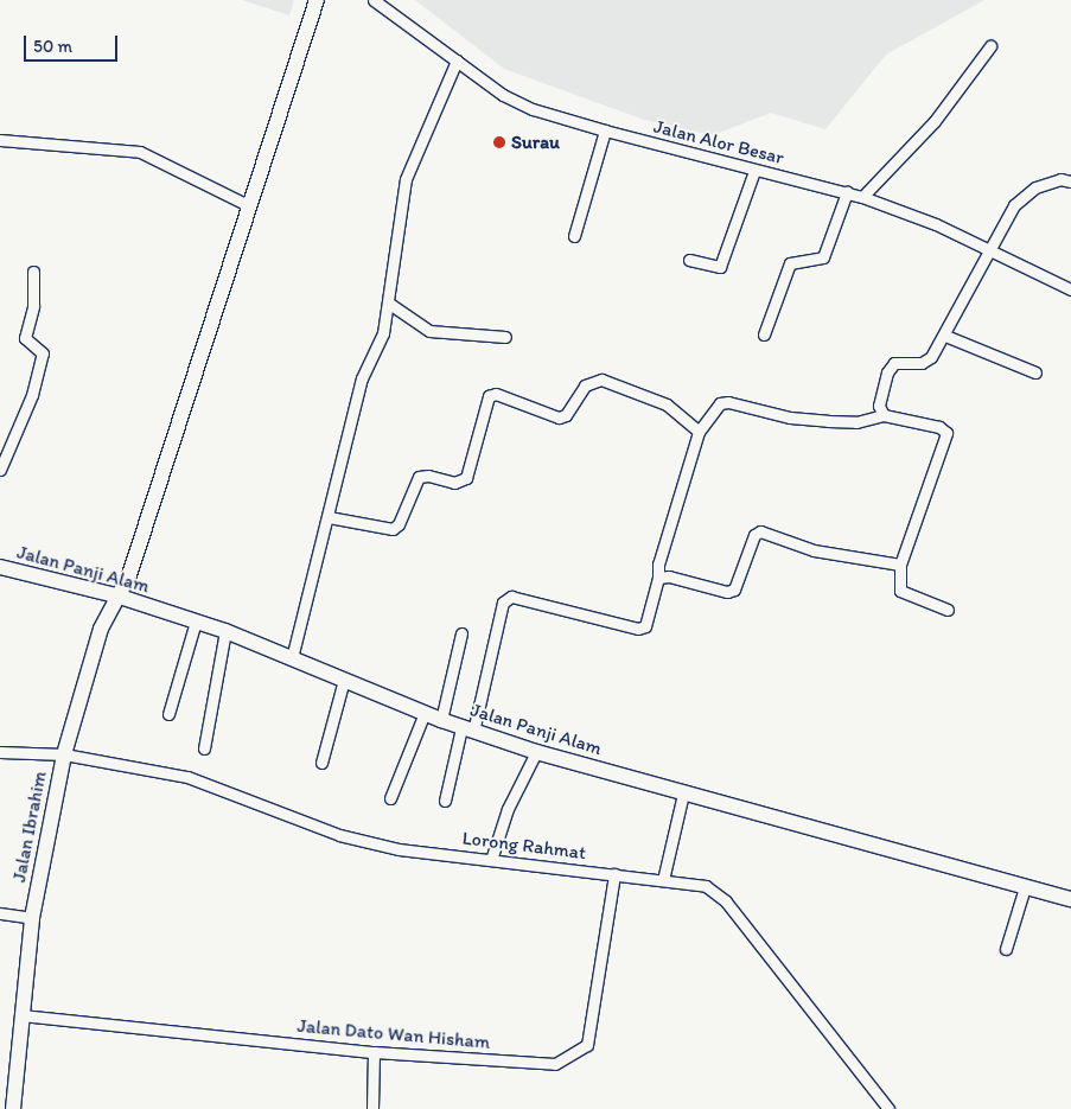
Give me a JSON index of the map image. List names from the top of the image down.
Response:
{
  "streets": {
    "main road": ["Jalan Panji Alam", "Jalan Ibrahim"],
    "street": ["Jalan Alor Besar", "Lorong Rahmat", "Jalan Dato Wan Hisham"]
  },
  "crossings": [
    ["Jalan Panji Alam", "Jalan Ibrahim"],
    ["Jalan Ibrahim", "Lorong Rahmat"],
    ["Jalan Ibrahim", "Jalan Dato Wan Hisham"],
    ["Lorong Rahmat", "Jalan Dato Wan Hisham"]
  ],
  "places": ["Surau"],
  "scale_bar": "50 m"
}
